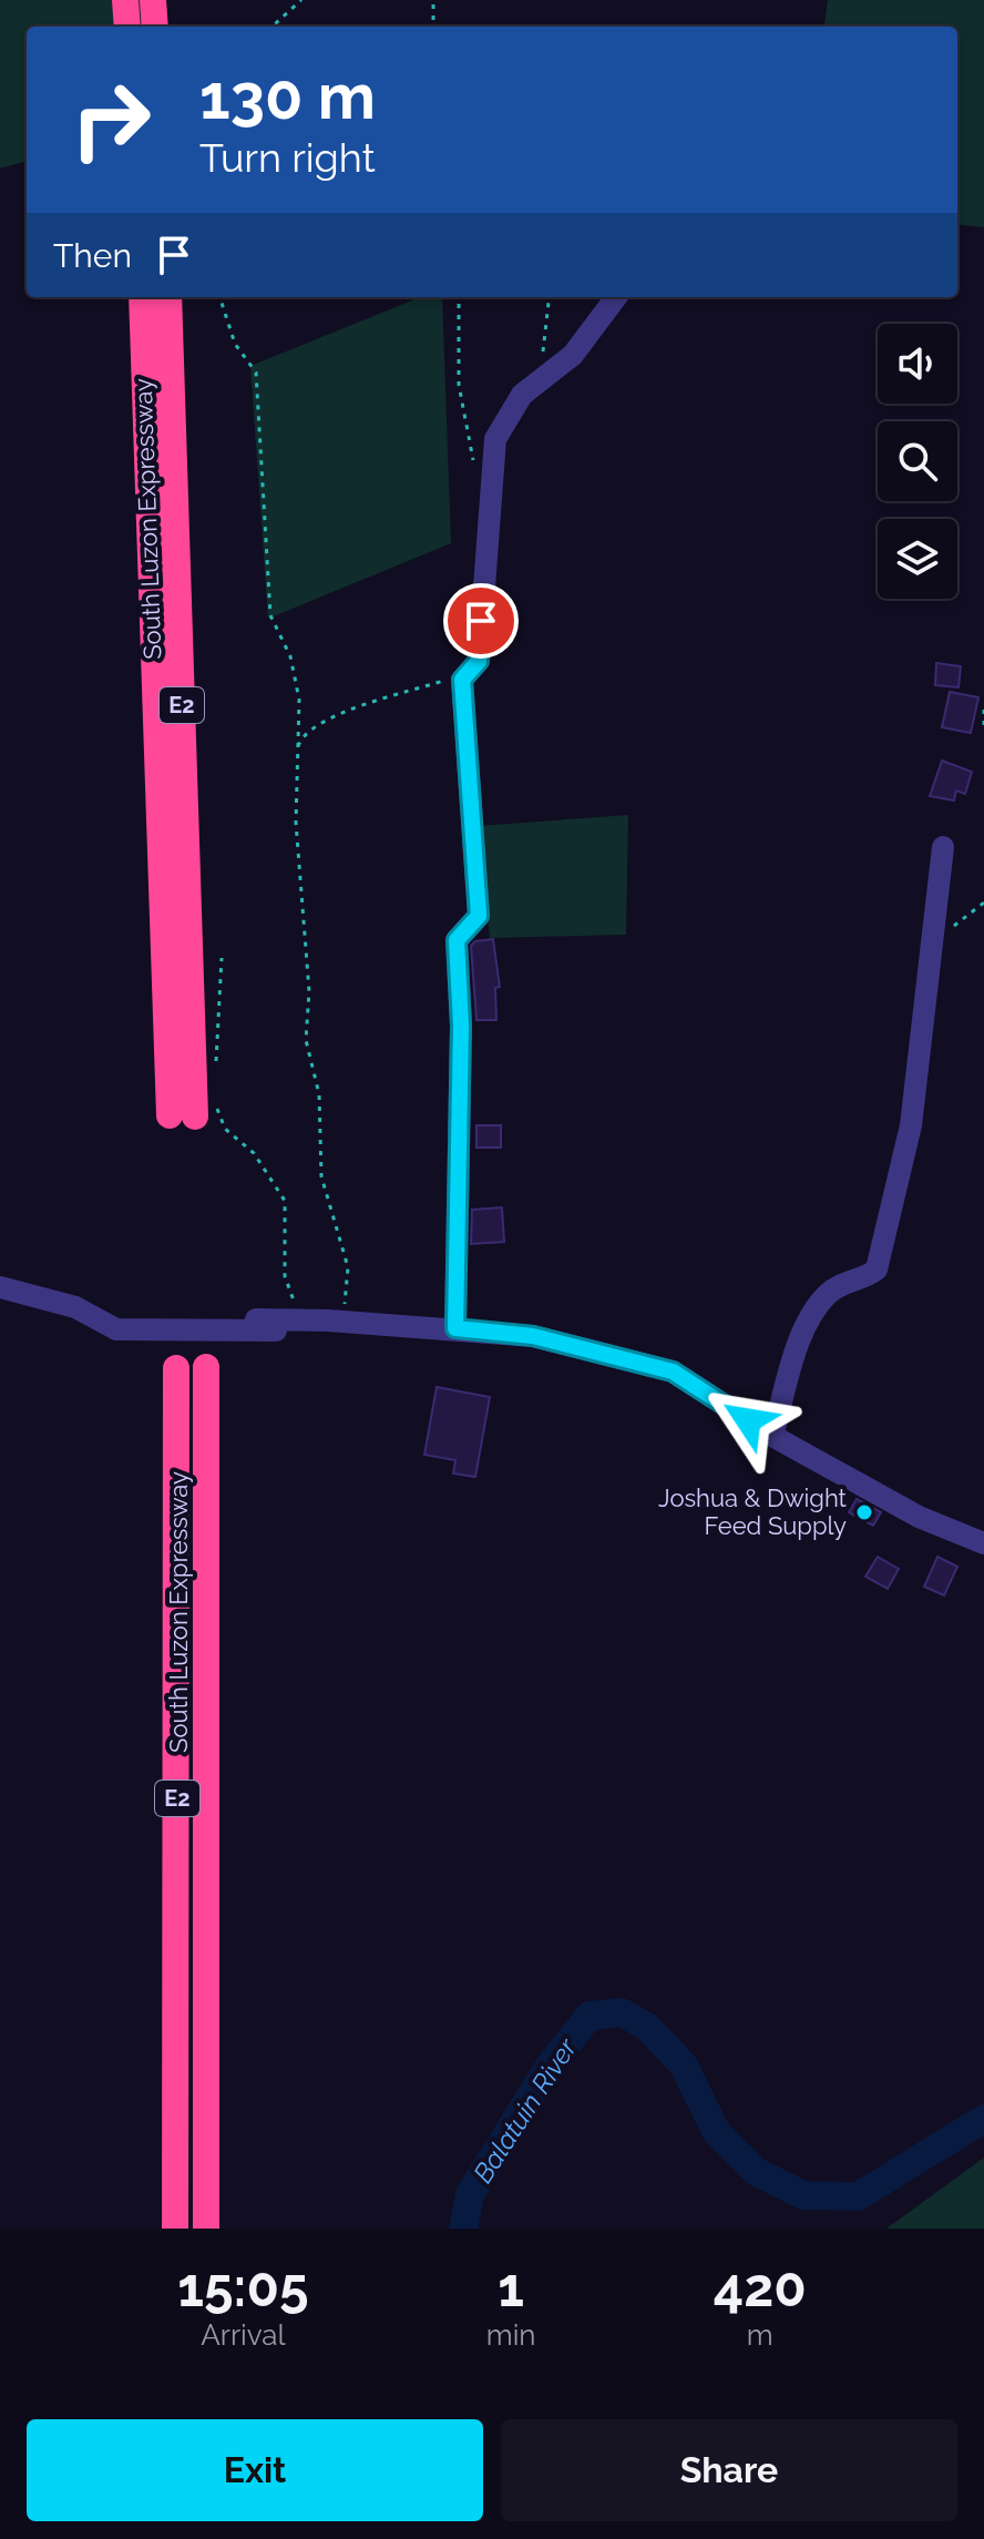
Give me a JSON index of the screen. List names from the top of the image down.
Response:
{
  "streets": {
    "highway": ["South Luzon Expressway", "E2"]
  },
  "water": ["Balatuin River"],
  "places": ["Joshua & Dwight Feed Supply"],
  "page": {
    "turn": ["130 m", "Turn right"],
    "then": "Then",
    "eta": [
      "15:05",
      "Arrival",
      "1",
      "min",
      "420",
      "m"
    ],
    "buttons": ["Exit", "Share"]
  }
}
